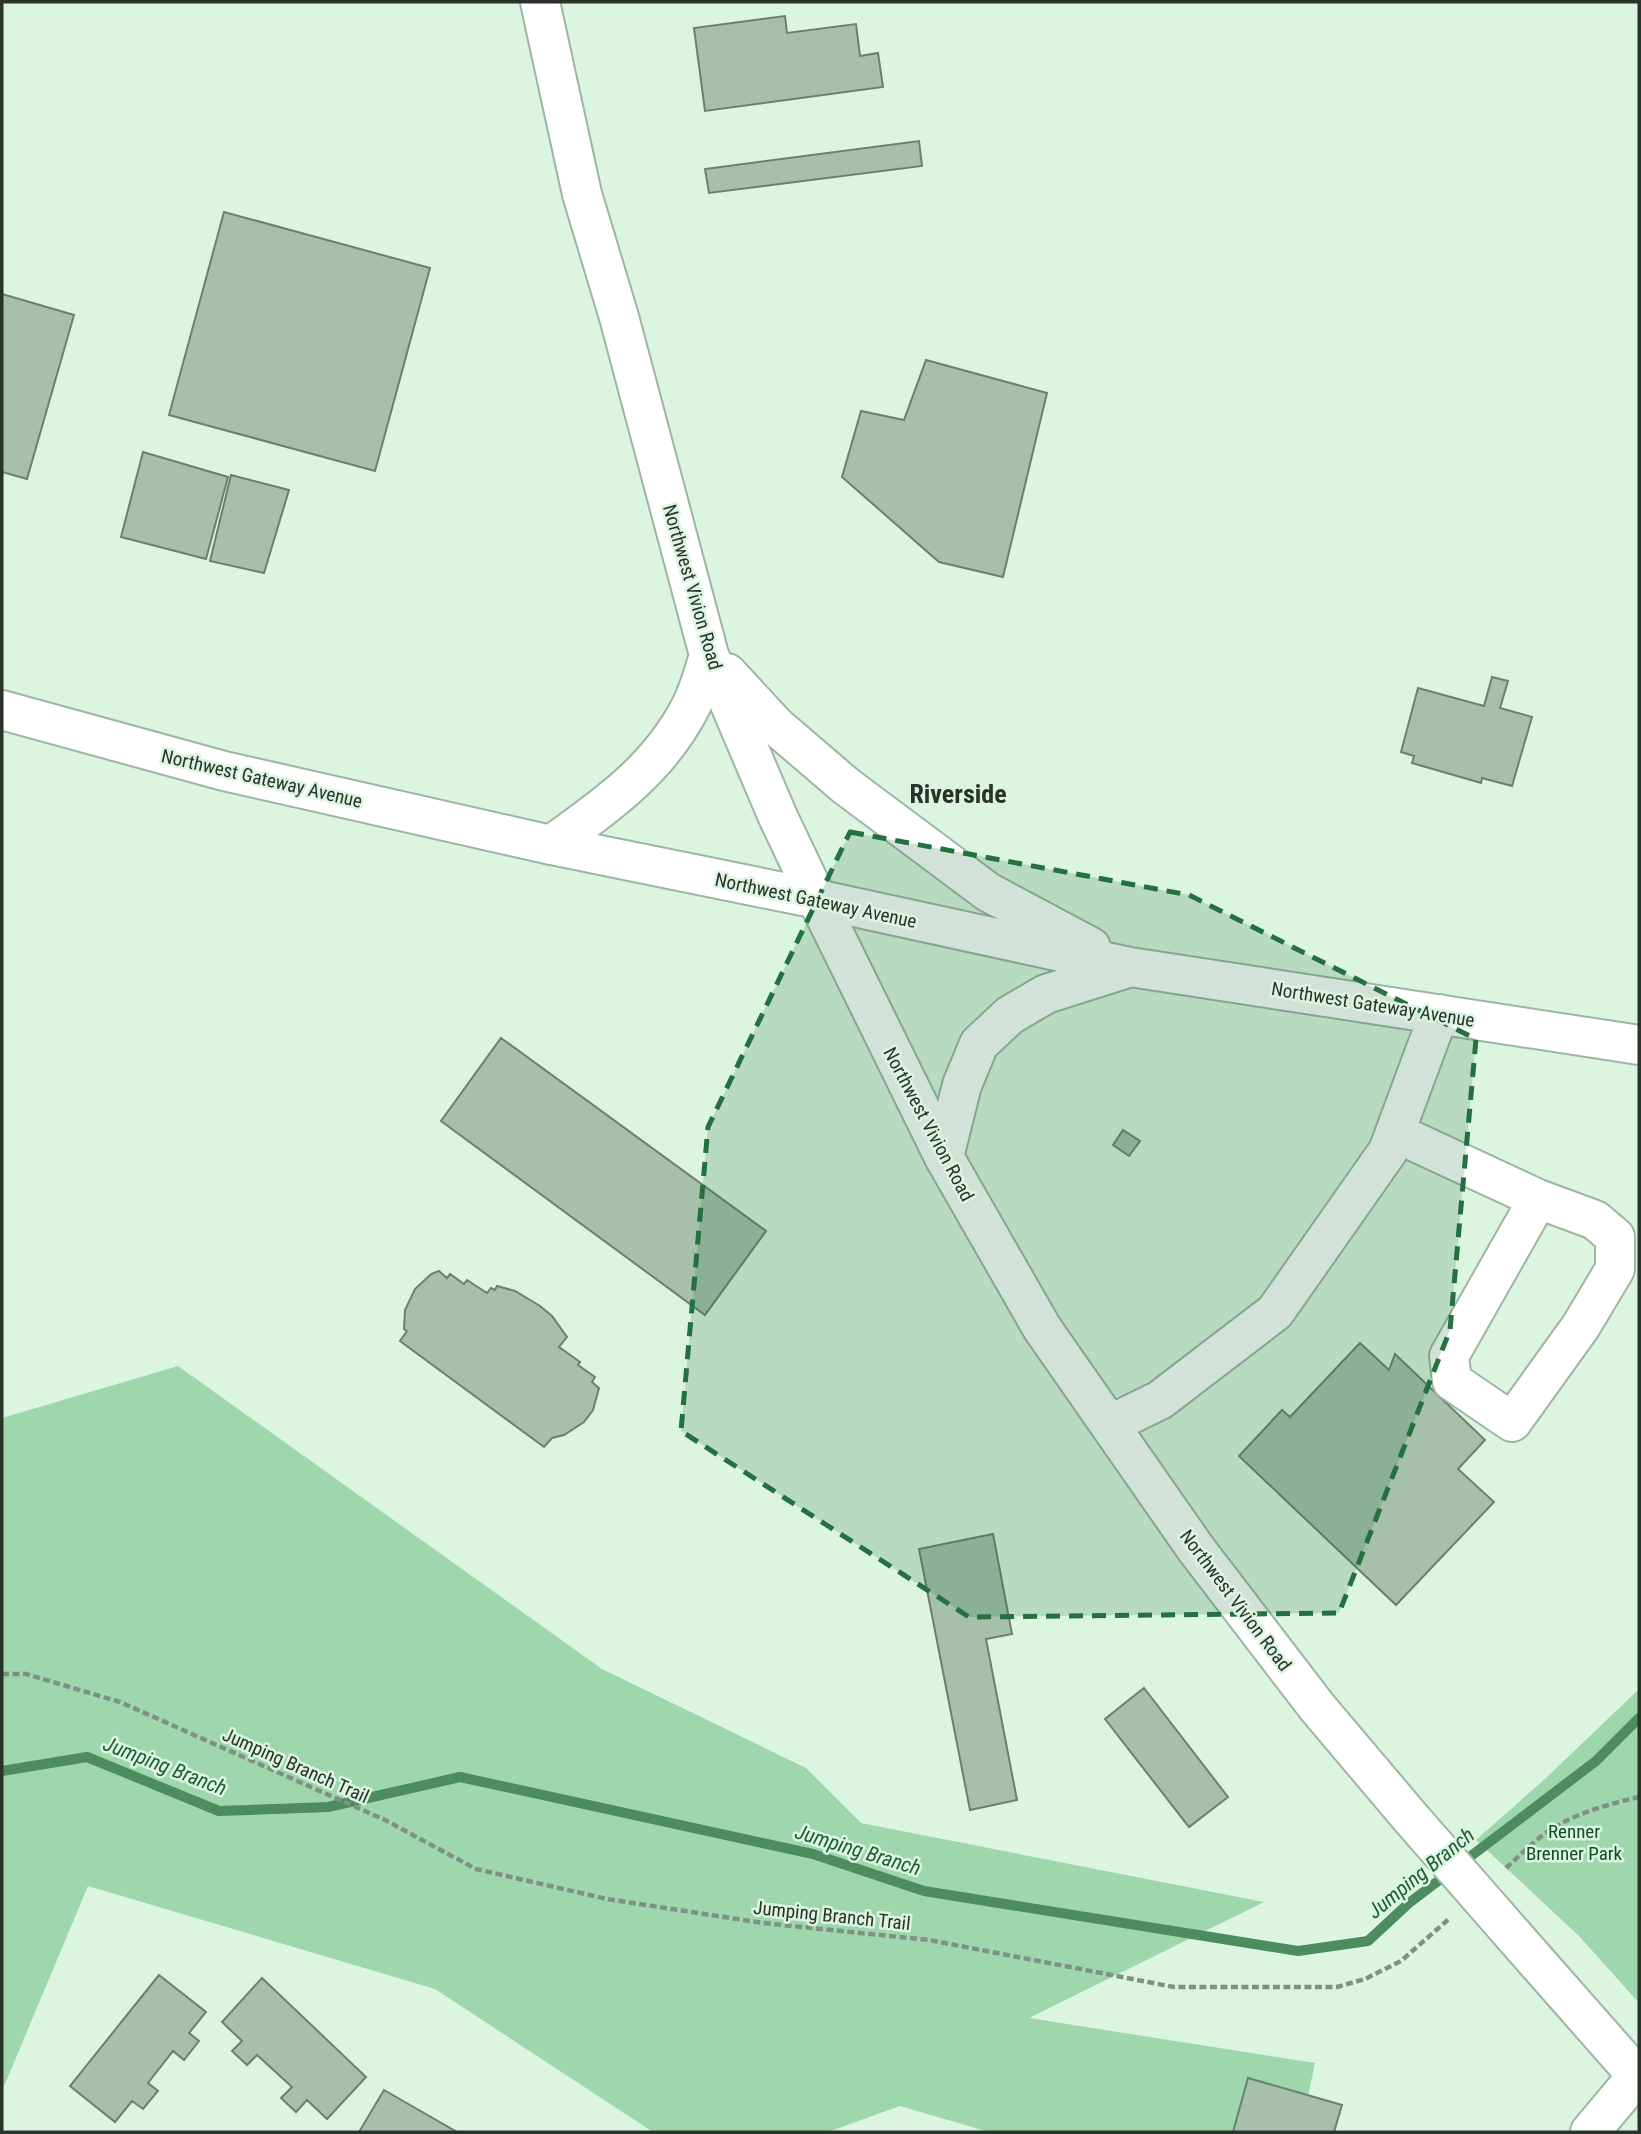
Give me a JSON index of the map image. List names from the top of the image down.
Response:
{
  "streets": {
    "main road": ["Northwest Vivion Road", "Northwest Gateway Avenue"],
    "path": ["Jumping Branch Trail"]
  },
  "crossings": [
    ["Northwest Vivion Road", "Northwest Gateway Avenue"]
  ],
  "districts": ["Riverside"],
  "water": ["Jumping Branch"],
  "parks": ["Renner Brenner Park"]
}
